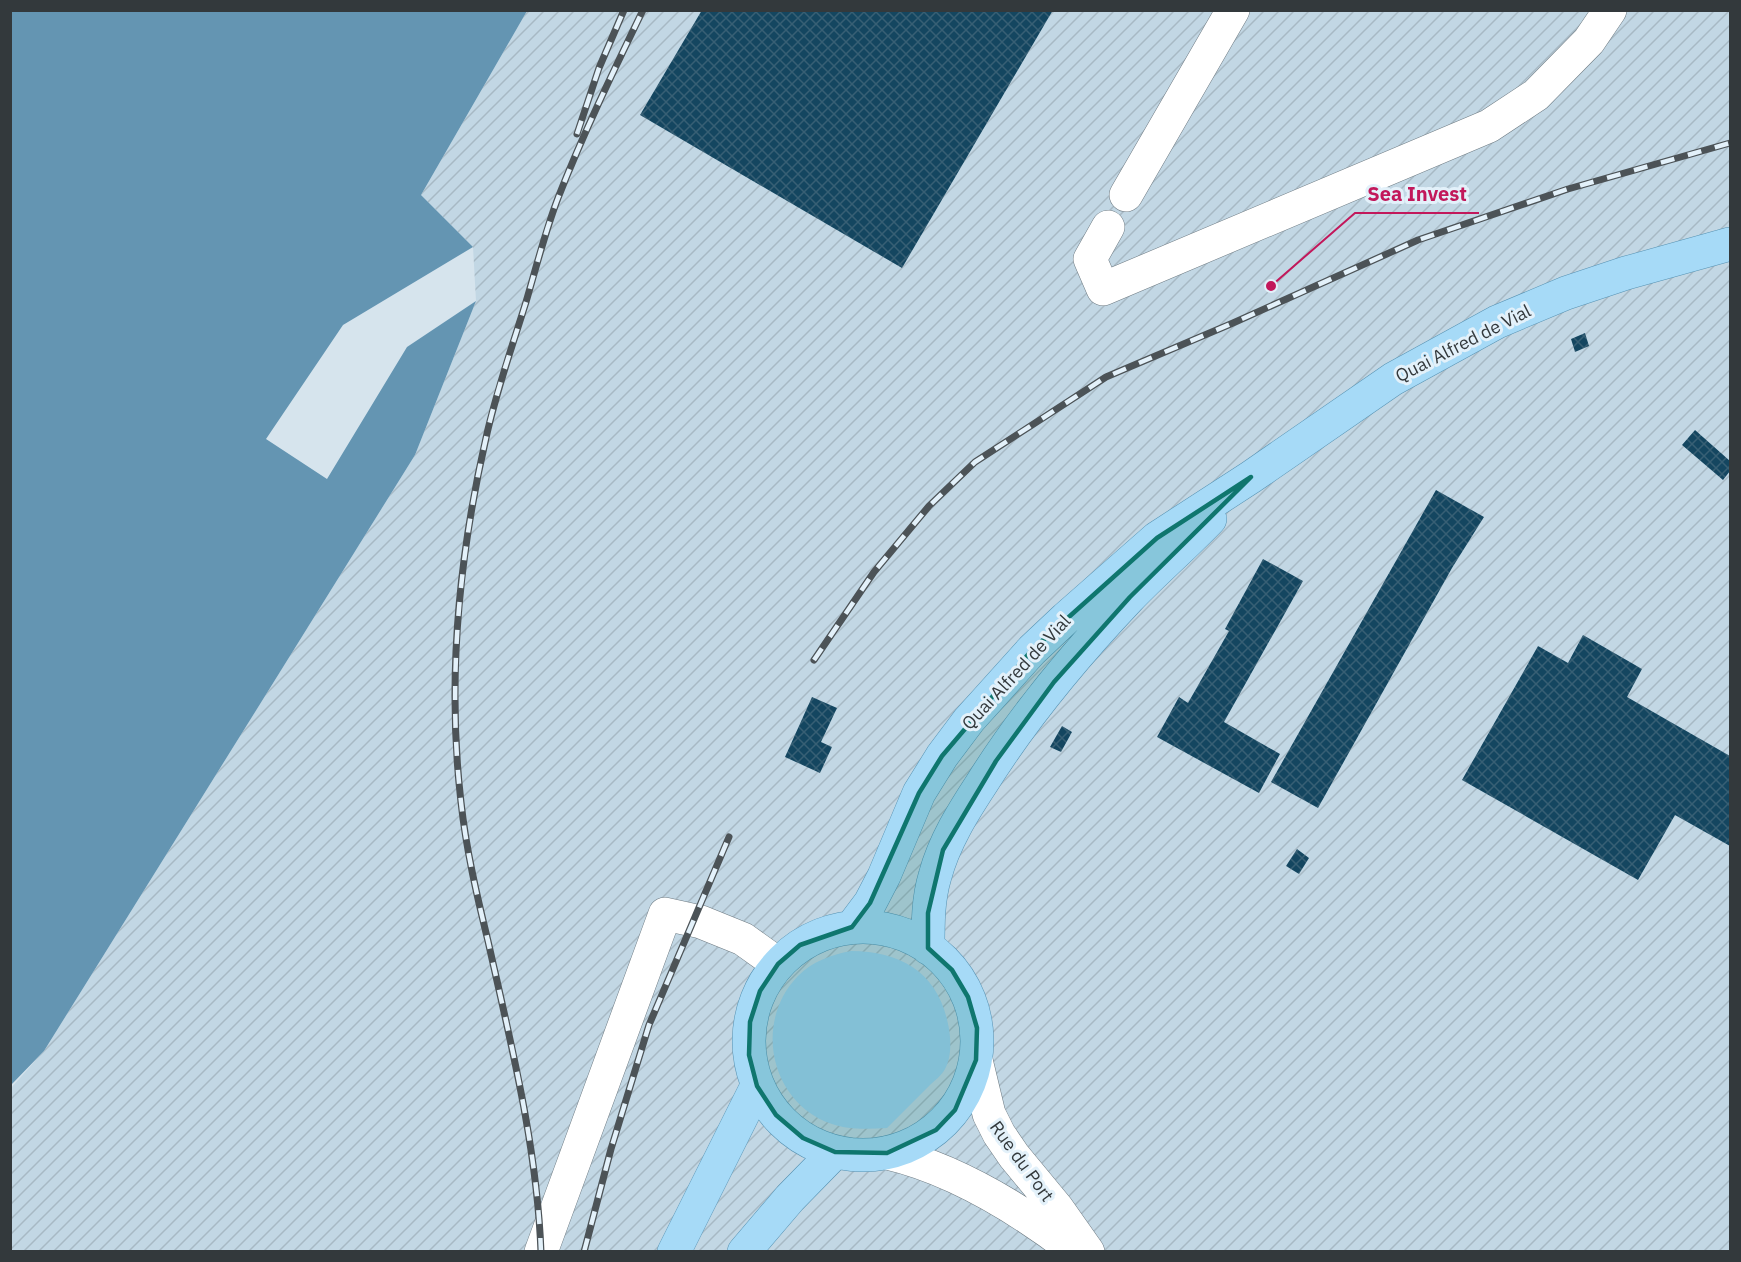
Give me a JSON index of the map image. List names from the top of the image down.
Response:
{
  "streets": {
    "main road": ["Quai Alfred de Vial"],
    "street": ["Rue du Port"]
  },
  "places": ["Sea Invest"]
}
